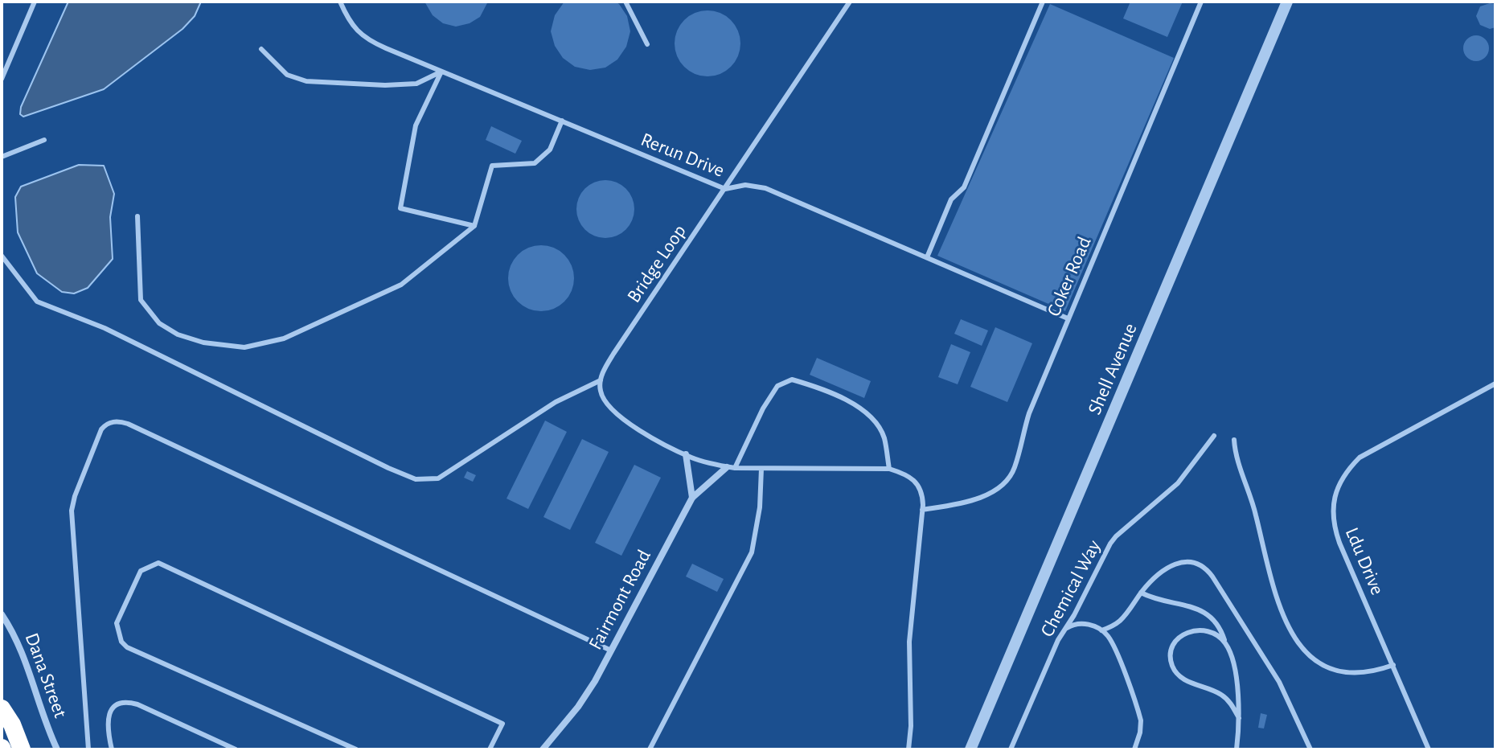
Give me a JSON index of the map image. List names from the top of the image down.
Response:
{
  "streets": {
    "street": ["Shell Avenue", "Fairmont Road", "Dana Street"],
    "lane": [
      "Rerun Drive",
      "Bridge Loop",
      "Coker Road",
      "Ldu Drive",
      "Chemical Way"
    ]
  },
  "crossings": [
    ["Rerun Drive", "Bridge Loop"],
    ["Rerun Drive", "Coker Road"]
  ]
}
